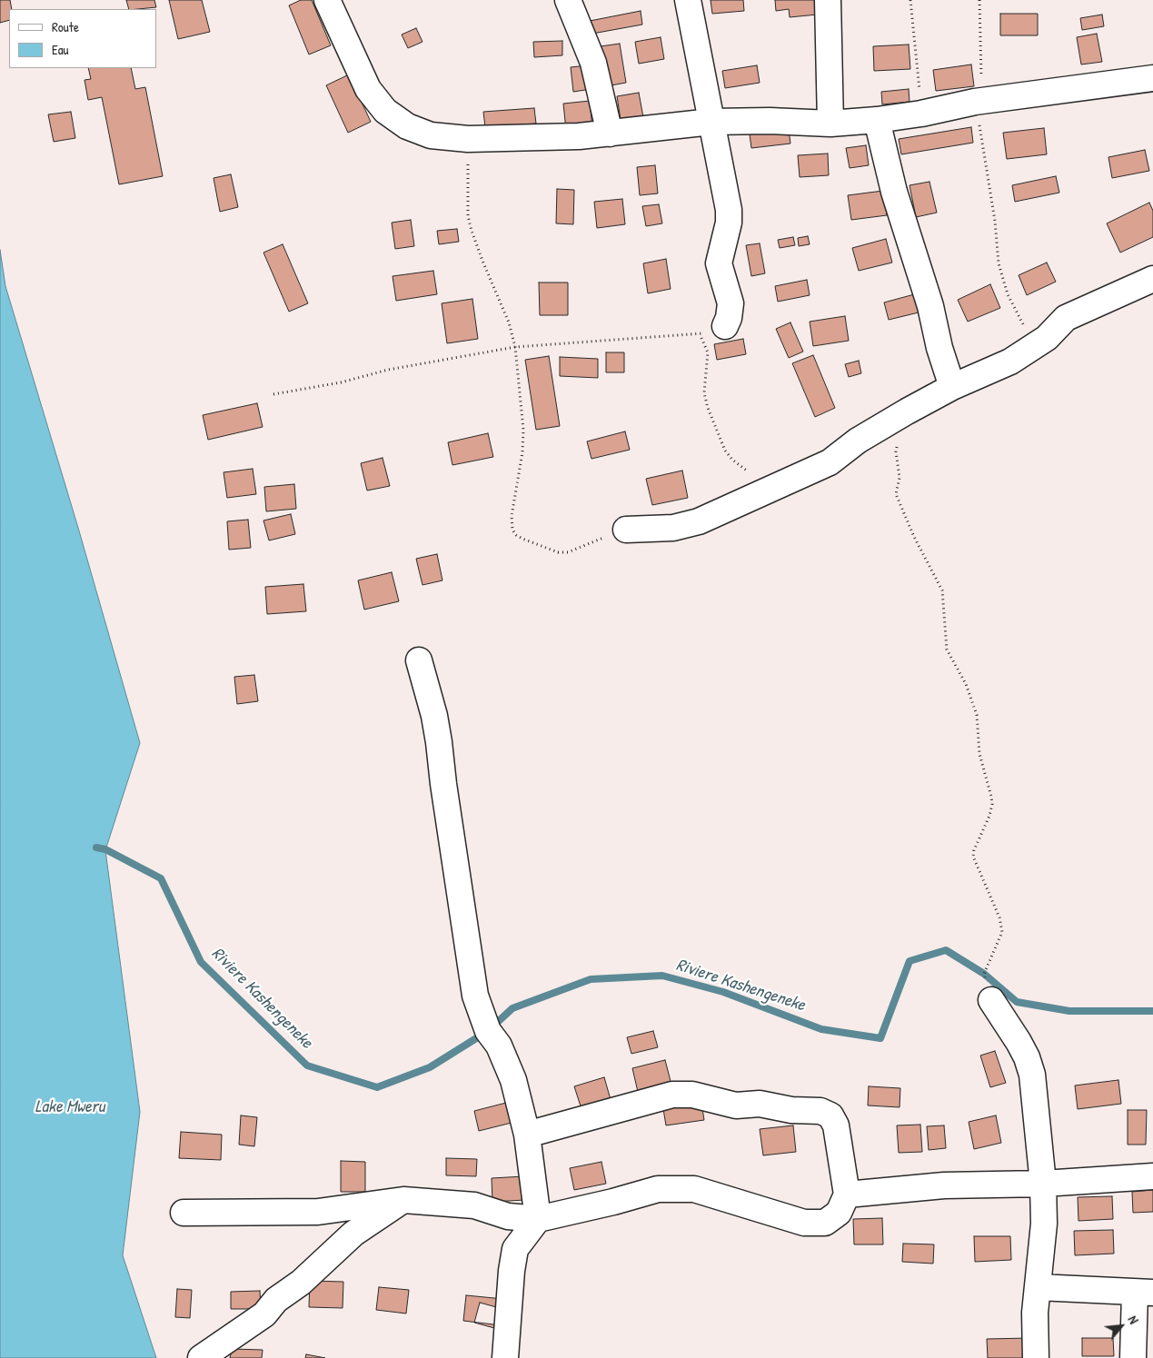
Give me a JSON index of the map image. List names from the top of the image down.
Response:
{
  "water": ["Riviere Kashengeneke", "Lake Mweru"],
  "legend": ["Route", "Eau"],
  "north": "top right"
}
